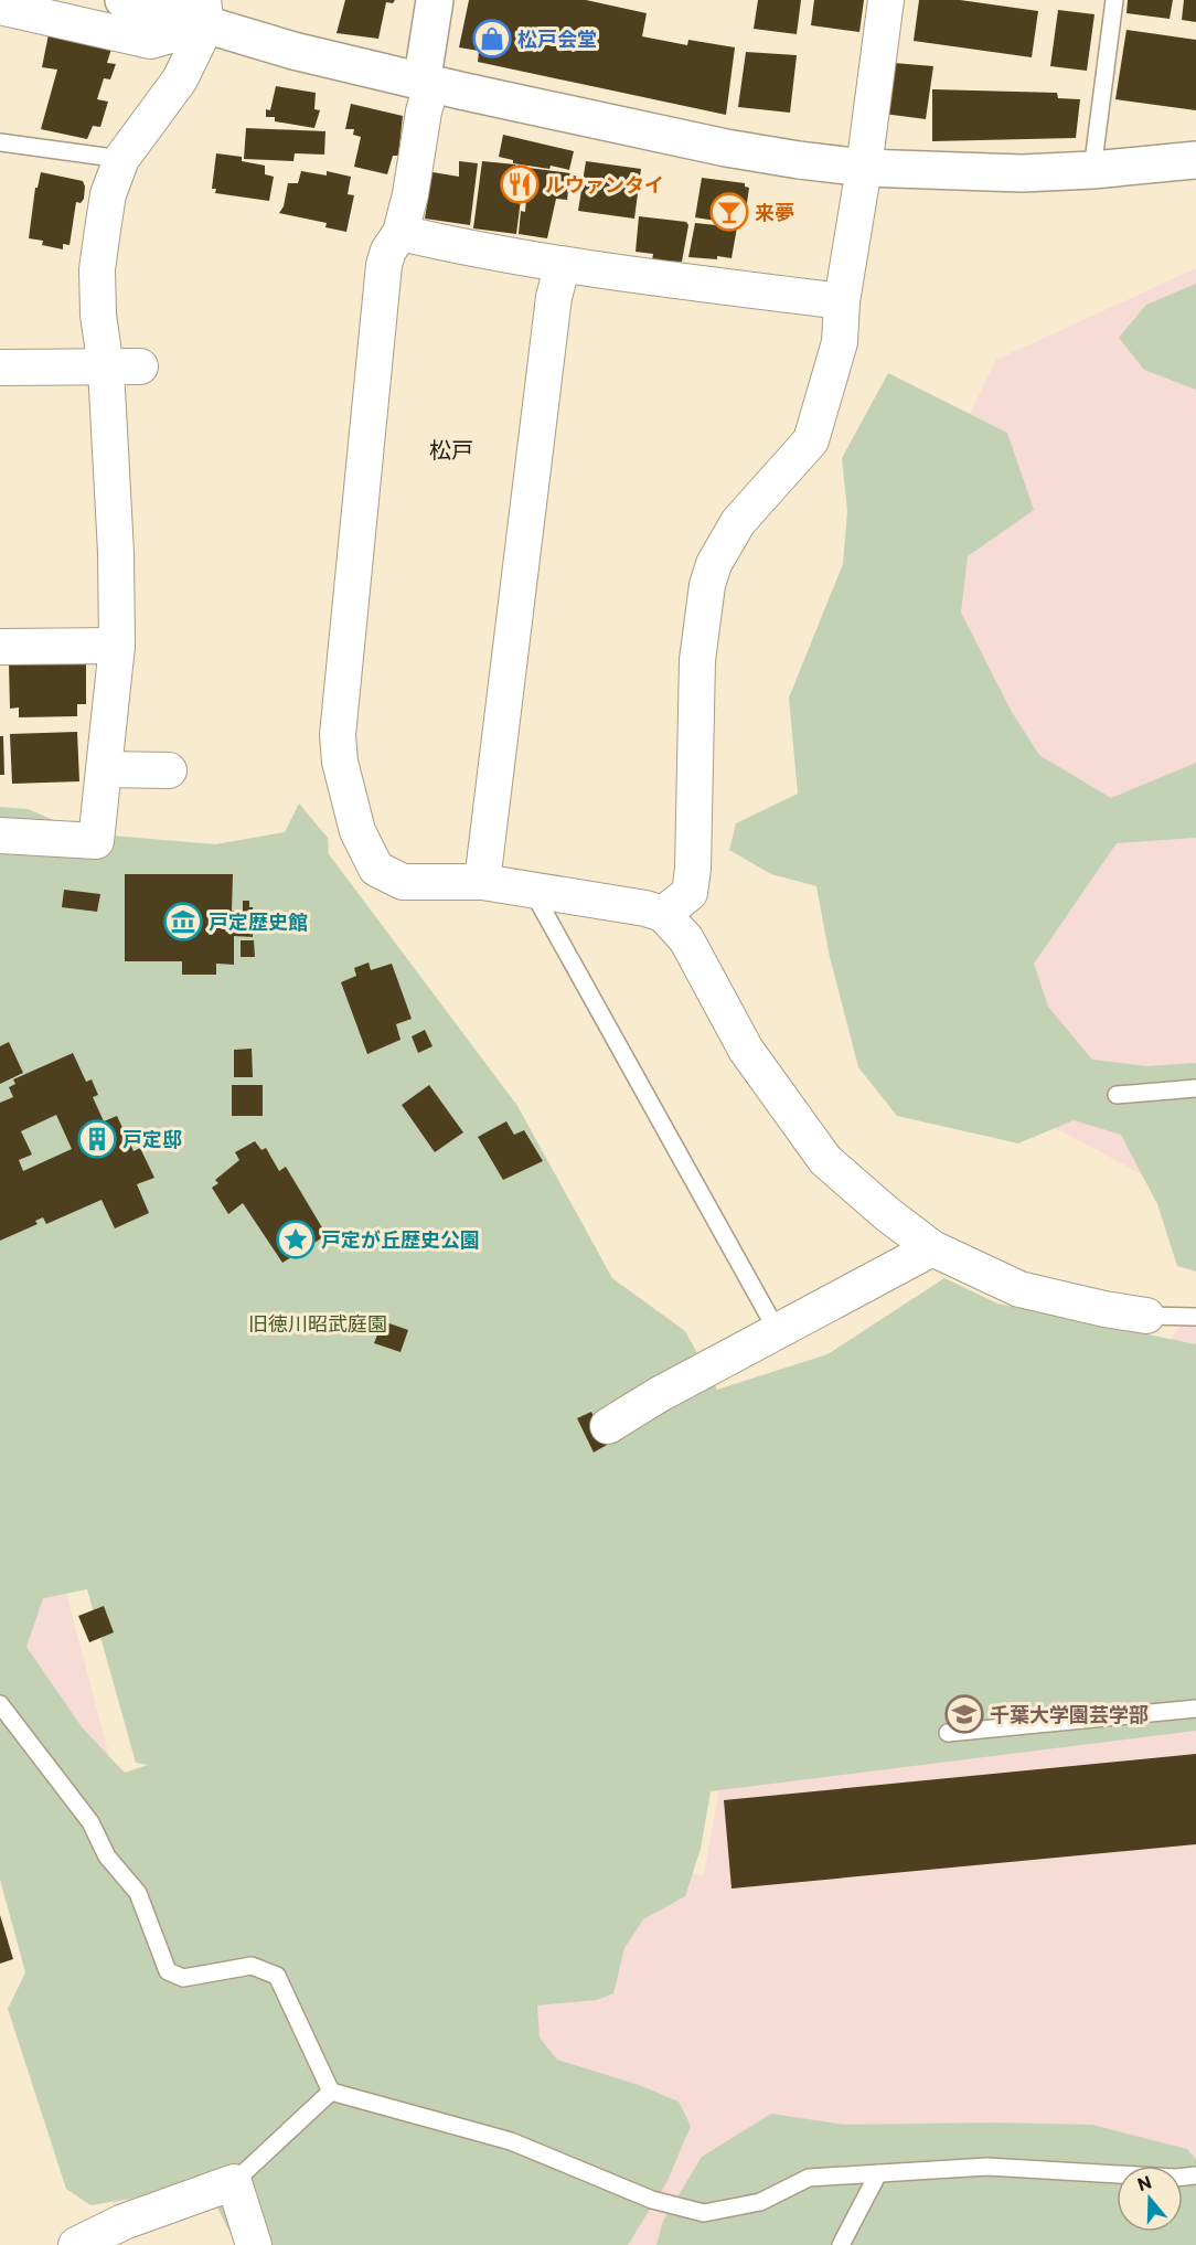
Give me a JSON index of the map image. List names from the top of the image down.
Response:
{
  "districts": ["松戸"],
  "parks": ["旧徳川昭武庭園"],
  "places": {
    "shop": ["松戸会堂"],
    "restaurant": ["ルウァンタイ"],
    "bar": ["来夢"],
    "museum": ["戸定歴史館"],
    "building": ["戸定邸"],
    "place": ["戸定が丘歴史公園"],
    "school or university": ["千葉大学園芸学部"]
  },
  "north": "top"
}
